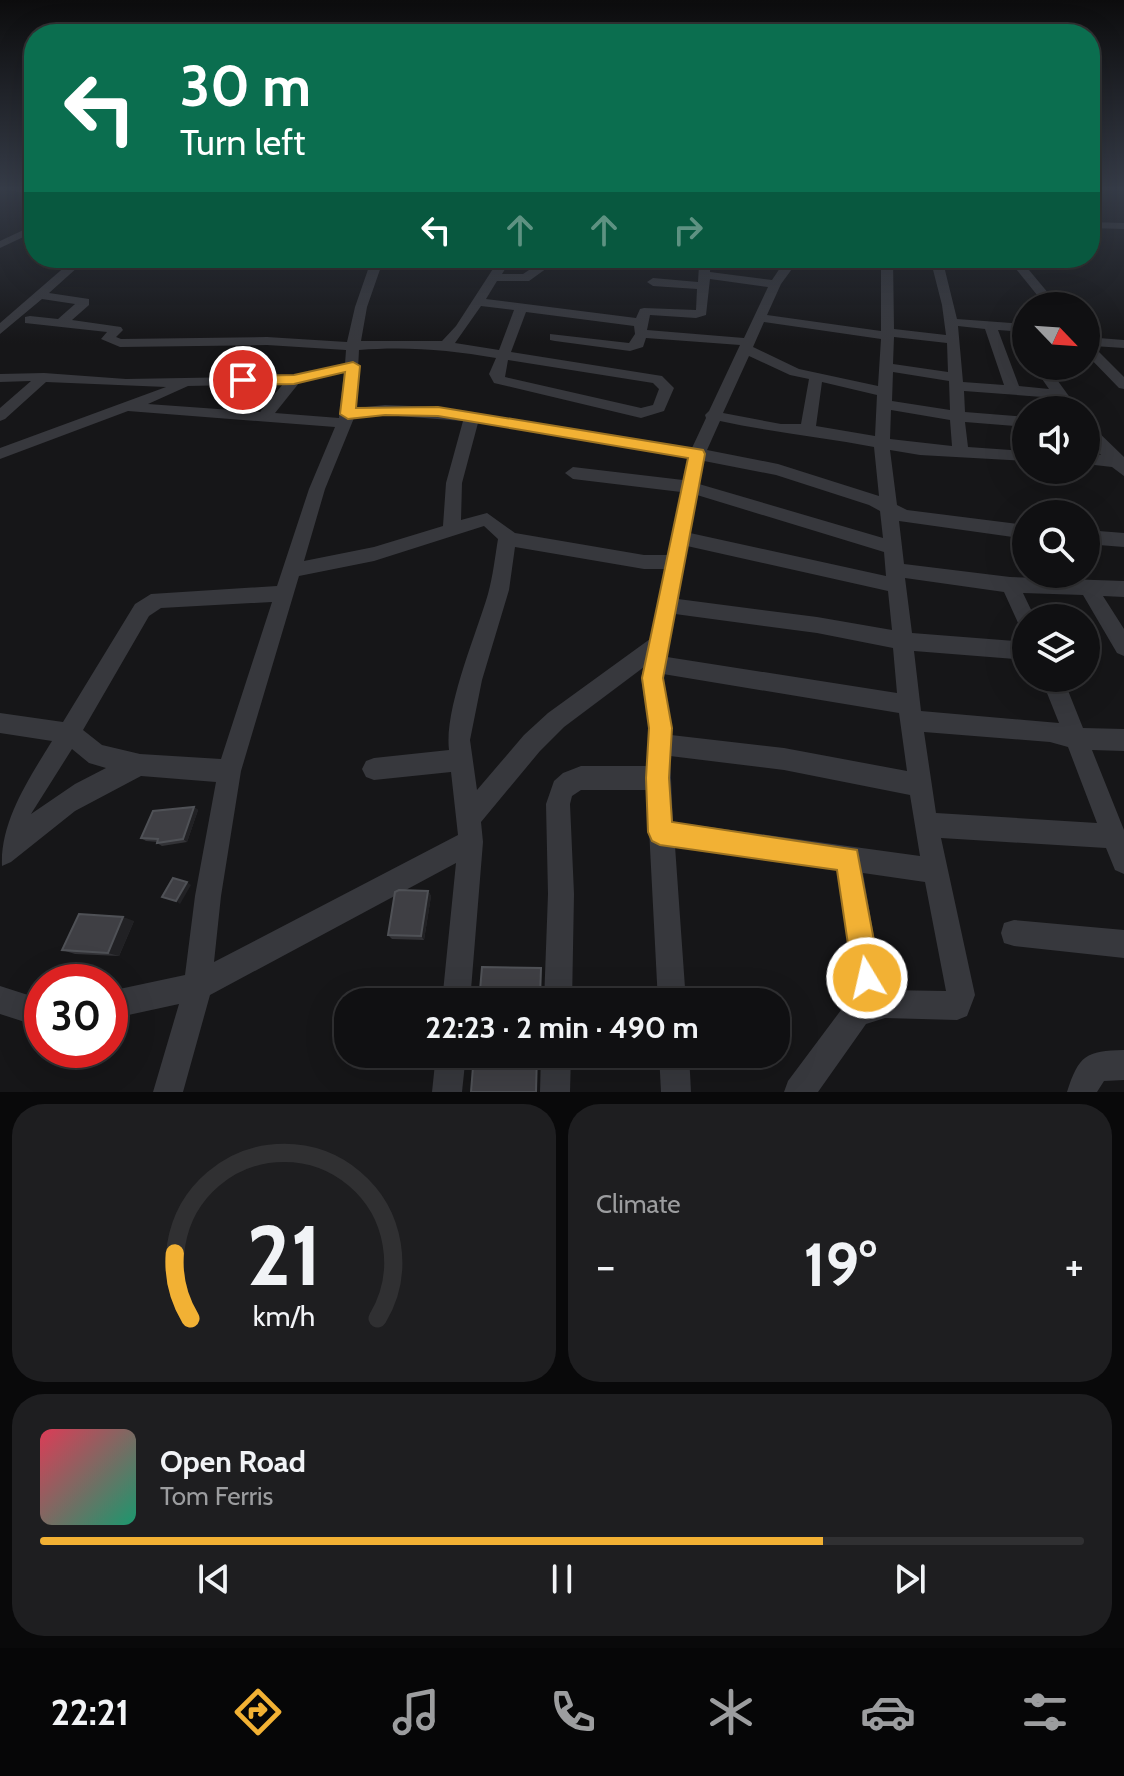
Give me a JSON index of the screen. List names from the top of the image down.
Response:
{
  "north": "bottom right",
  "page": {
    "turn": ["30 m", "Turn left"],
    "limit": "30",
    "trip": "22:23 · 2 min · 490 m",
    "tile": "Climate",
    "heat": ["−", "19°", "+"],
    "song": ["Open Road", "Tom Ferris"],
    "tabs": "22:21",
    "gauge": ["21", "km/h"]
  }
}
